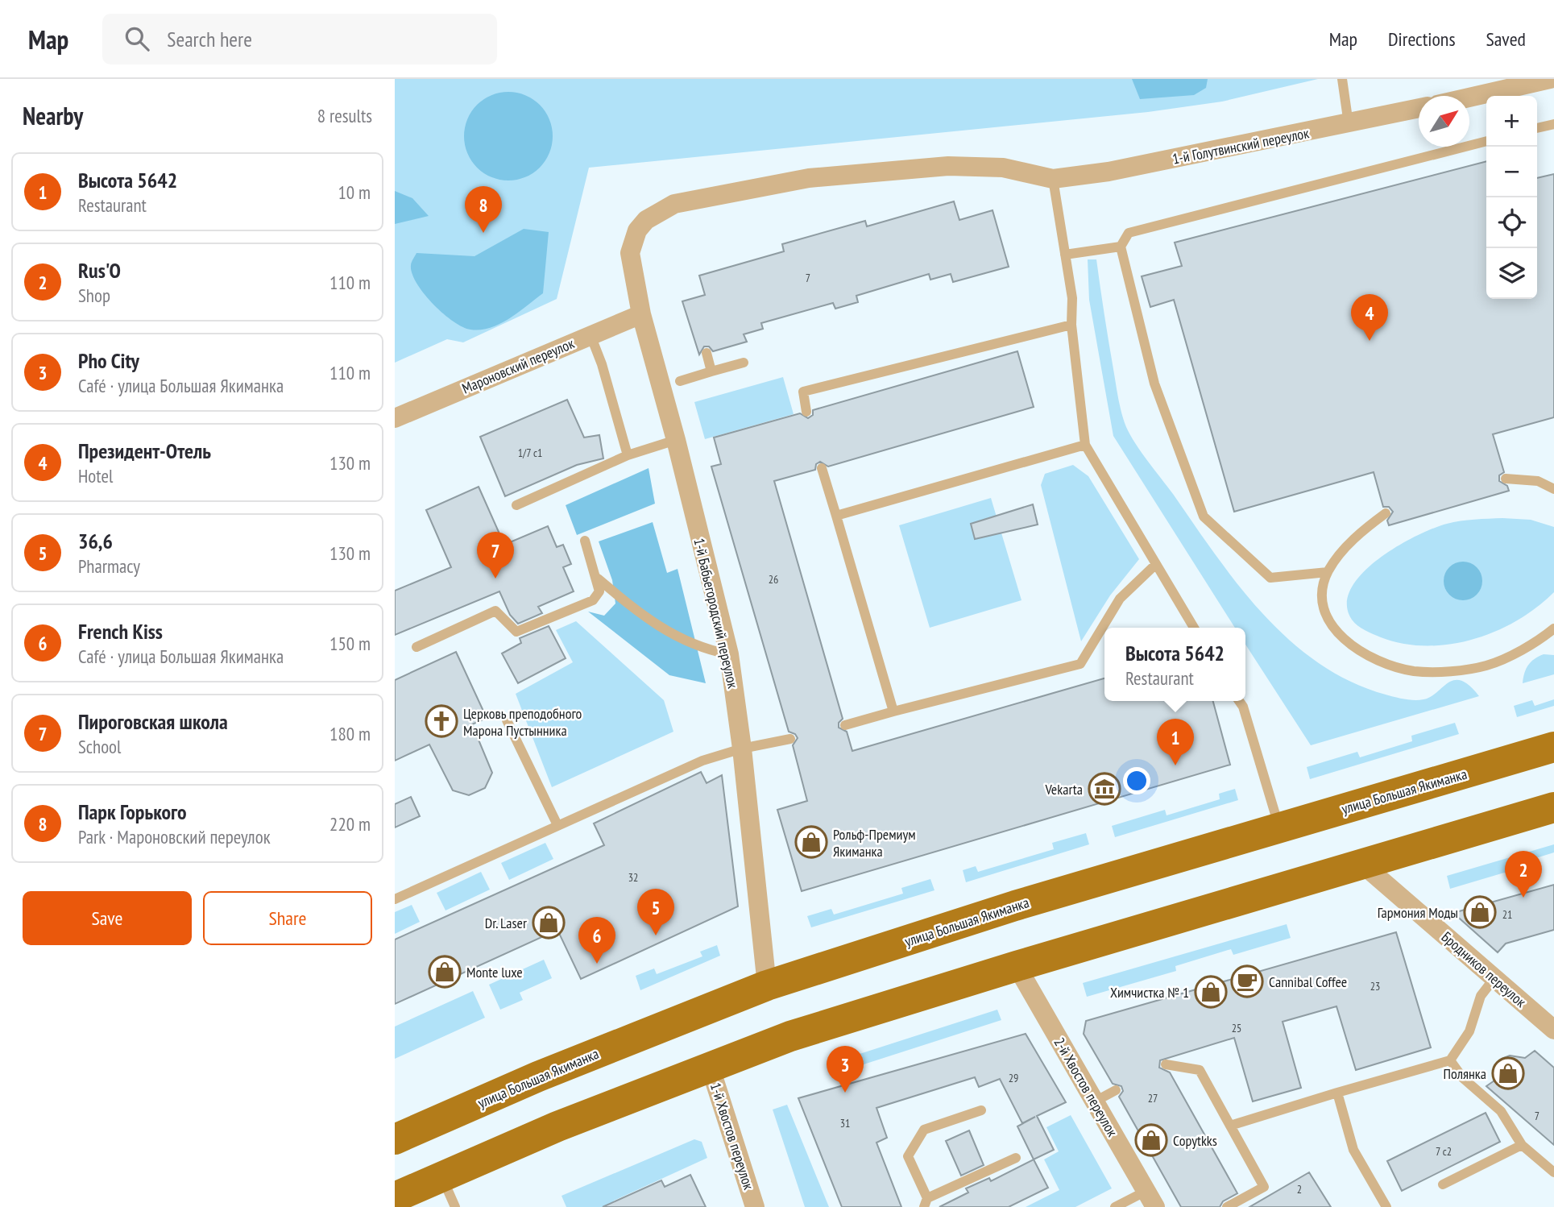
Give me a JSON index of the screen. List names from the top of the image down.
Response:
{
  "streets": {
    "main road": ["улица Большая Якиманка"],
    "street": [
      "1-й Голутвинский переулок",
      "Мароновский переулок",
      "1-й Бабьегородский переулок",
      "Бродников переулок",
      "2-й Хвостов переулок",
      "1-й Хвостов переулок"
    ]
  },
  "crossings": [
    ["1-й Голутвинский переулок", "1-й Бабьегородский переулок"],
    ["Мароновский переулок", "1-й Бабьегородский переулок"],
    ["1-й Бабьегородский переулок", "улица Большая Якиманка"]
  ],
  "places": {
    "church": ["Церковь преподобного Марона Пустынника"],
    "museum": ["Vekarta"],
    "shop": [
      "Рольф-Премиум Якиманка",
      "Гармония Моды",
      "Dr. Laser",
      "Monte luxe",
      "Химчистка № 1",
      "Полянка",
      "Copytkks"
    ],
    "cafe": ["Cannibal Coffee"]
  },
  "house_numbers": [
    "7",
    "1/7 с1",
    "26",
    "32",
    "21",
    "23",
    "25",
    "29",
    "27",
    "7",
    "31",
    "7 с2",
    "2"
  ],
  "north": "top right",
  "page": {
    "header": "Map",
    "search": "Search here",
    "nav": ["Map", "Directions", "Saved"],
    "heading": ["Nearby", "8 results"],
    "map_buttons": ["+", "−"],
    "list": [
      {
        "mark": "1",
        "name": "Высота 5642",
        "note": "Restaurant",
        "value": "10 m"
      },
      {
        "mark": "2",
        "name": "Rus'O",
        "note": "Shop",
        "value": "110 m"
      },
      {
        "mark": "3",
        "name": "Pho City",
        "note": "Café · улица Большая Якиманка",
        "value": "110 m"
      },
      {
        "mark": "4",
        "name": "Президент-Отель",
        "note": "Hotel",
        "value": "130 m"
      },
      {
        "mark": "5",
        "name": "36,6",
        "note": "Pharmacy",
        "value": "130 m"
      },
      {
        "mark": "6",
        "name": "French Kiss",
        "note": "Café · улица Большая Якиманка",
        "value": "150 m"
      },
      {
        "mark": "7",
        "name": "Пироговская школа",
        "note": "School",
        "value": "180 m"
      },
      {
        "mark": "8",
        "name": "Парк Горького",
        "note": "Park · Мароновский переулок",
        "value": "220 m"
      }
    ],
    "pins": [
      "8",
      "4",
      "7",
      "1",
      "2",
      "5",
      "6",
      "3"
    ],
    "popup": ["Высота 5642", "Restaurant"],
    "buttons": ["Save", "Share"]
  }
}
